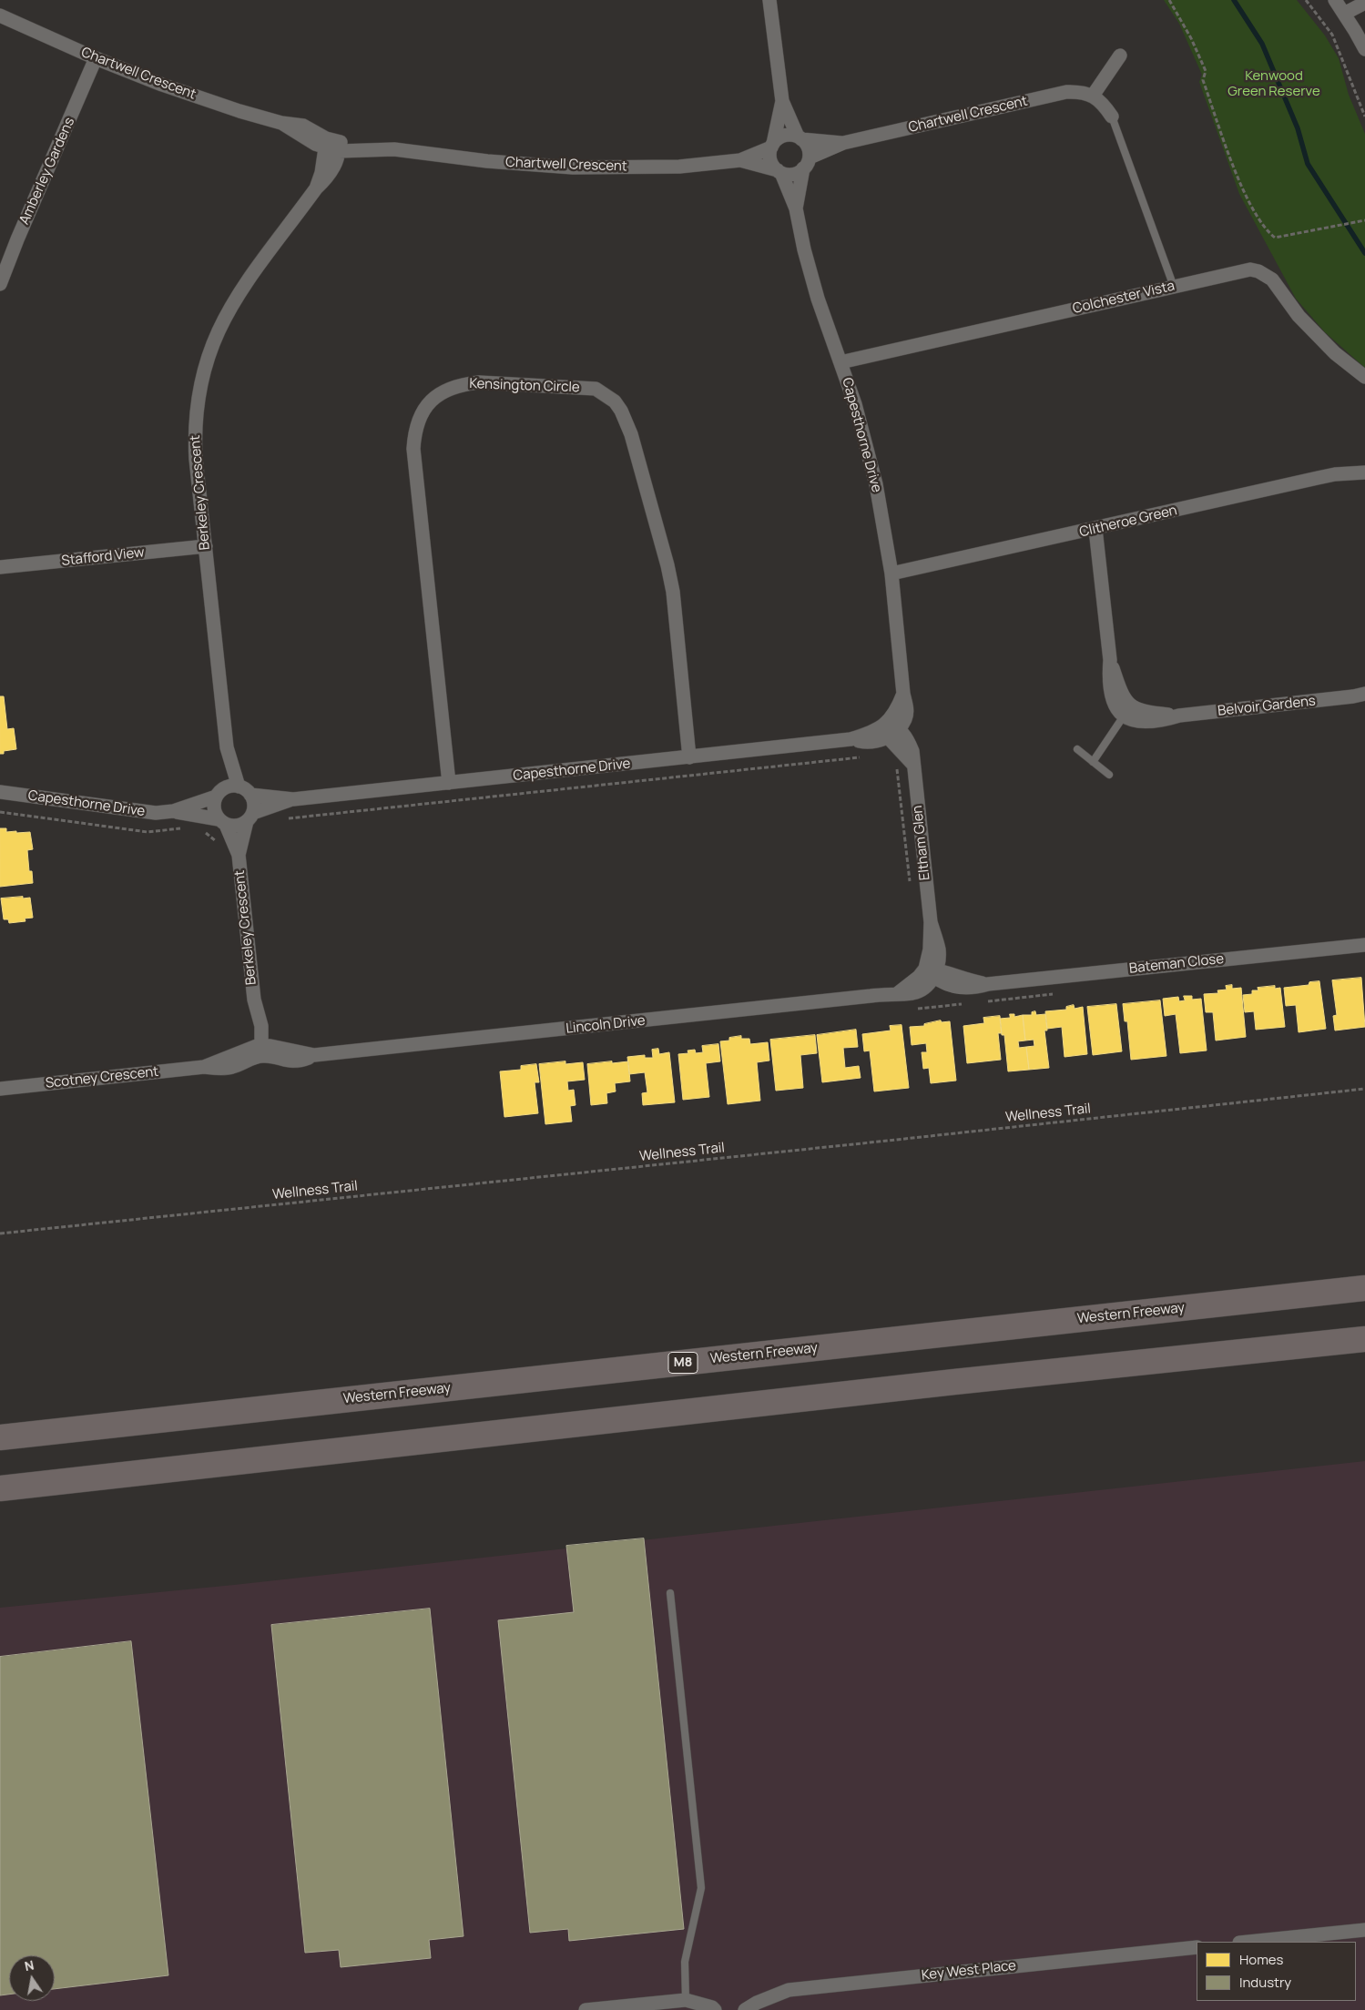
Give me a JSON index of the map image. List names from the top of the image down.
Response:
{
  "streets": {
    "highway": ["Western Freeway", "M8"],
    "street": [
      "Chartwell Crescent",
      "Amberley Gardens",
      "Colchester Vista",
      "Kensington Circle",
      "Capesthorne Drive",
      "Berkeley Crescent",
      "Clitheroe Green",
      "Stafford View",
      "Belvoir Gardens",
      "Eltham Glen",
      "Bateman Close",
      "Lincoln Drive",
      "Scotney Crescent",
      "Key West Place"
    ],
    "path": ["Wellness Trail"]
  },
  "crossings": [
    ["Chartwell Crescent", "Amberley Gardens"],
    ["Chartwell Crescent", "Capesthorne Drive"],
    ["Chartwell Crescent", "Berkeley Crescent"],
    ["Colchester Vista", "Capesthorne Drive"],
    ["Kensington Circle", "Capesthorne Drive"],
    ["Capesthorne Drive", "Berkeley Crescent"],
    ["Capesthorne Drive", "Clitheroe Green"],
    ["Capesthorne Drive", "Eltham Glen"],
    ["Berkeley Crescent", "Stafford View"],
    ["Berkeley Crescent", "Lincoln Drive"],
    ["Berkeley Crescent", "Scotney Crescent"],
    ["Eltham Glen", "Bateman Close"],
    ["Eltham Glen", "Lincoln Drive"],
    ["Bateman Close", "Lincoln Drive"],
    ["Lincoln Drive", "Scotney Crescent"]
  ],
  "parks": ["Kenwood Green Reserve"],
  "legend": ["Homes", "Industry"],
  "north": "top"
}
